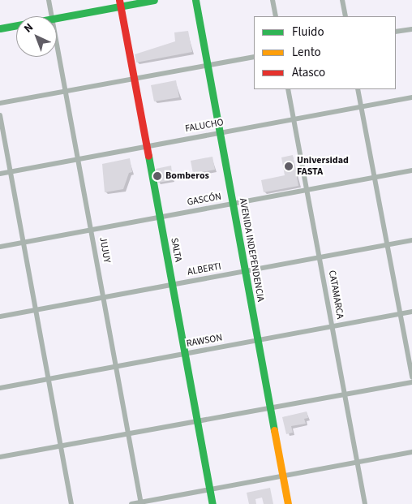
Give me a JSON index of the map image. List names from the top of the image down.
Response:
{
  "streets": {
    "main road": ["SALTA", "AVENIDA INDEPENDENCIA"],
    "street": [
      "FALUCHO",
      "GASCÓN",
      "JUJUY",
      "ALBERTI",
      "CATAMARCA",
      "RAWSON"
    ]
  },
  "crossings": [
    ["FALUCHO", "JUJUY"],
    ["FALUCHO", "SALTA"],
    ["FALUCHO", "AVENIDA INDEPENDENCIA"],
    ["FALUCHO", "CATAMARCA"],
    ["GASCÓN", "JUJUY"],
    ["GASCÓN", "SALTA"],
    ["GASCÓN", "AVENIDA INDEPENDENCIA"],
    ["GASCÓN", "CATAMARCA"],
    ["JUJUY", "ALBERTI"],
    ["JUJUY", "RAWSON"],
    ["SALTA", "ALBERTI"],
    ["SALTA", "RAWSON"],
    ["AVENIDA INDEPENDENCIA", "ALBERTI"],
    ["AVENIDA INDEPENDENCIA", "RAWSON"],
    ["ALBERTI", "CATAMARCA"],
    ["CATAMARCA", "RAWSON"]
  ],
  "places": ["Universidad FASTA", "Bomberos"],
  "legend": ["Fluido", "Lento", "Atasco"],
  "north": "top left"
}
